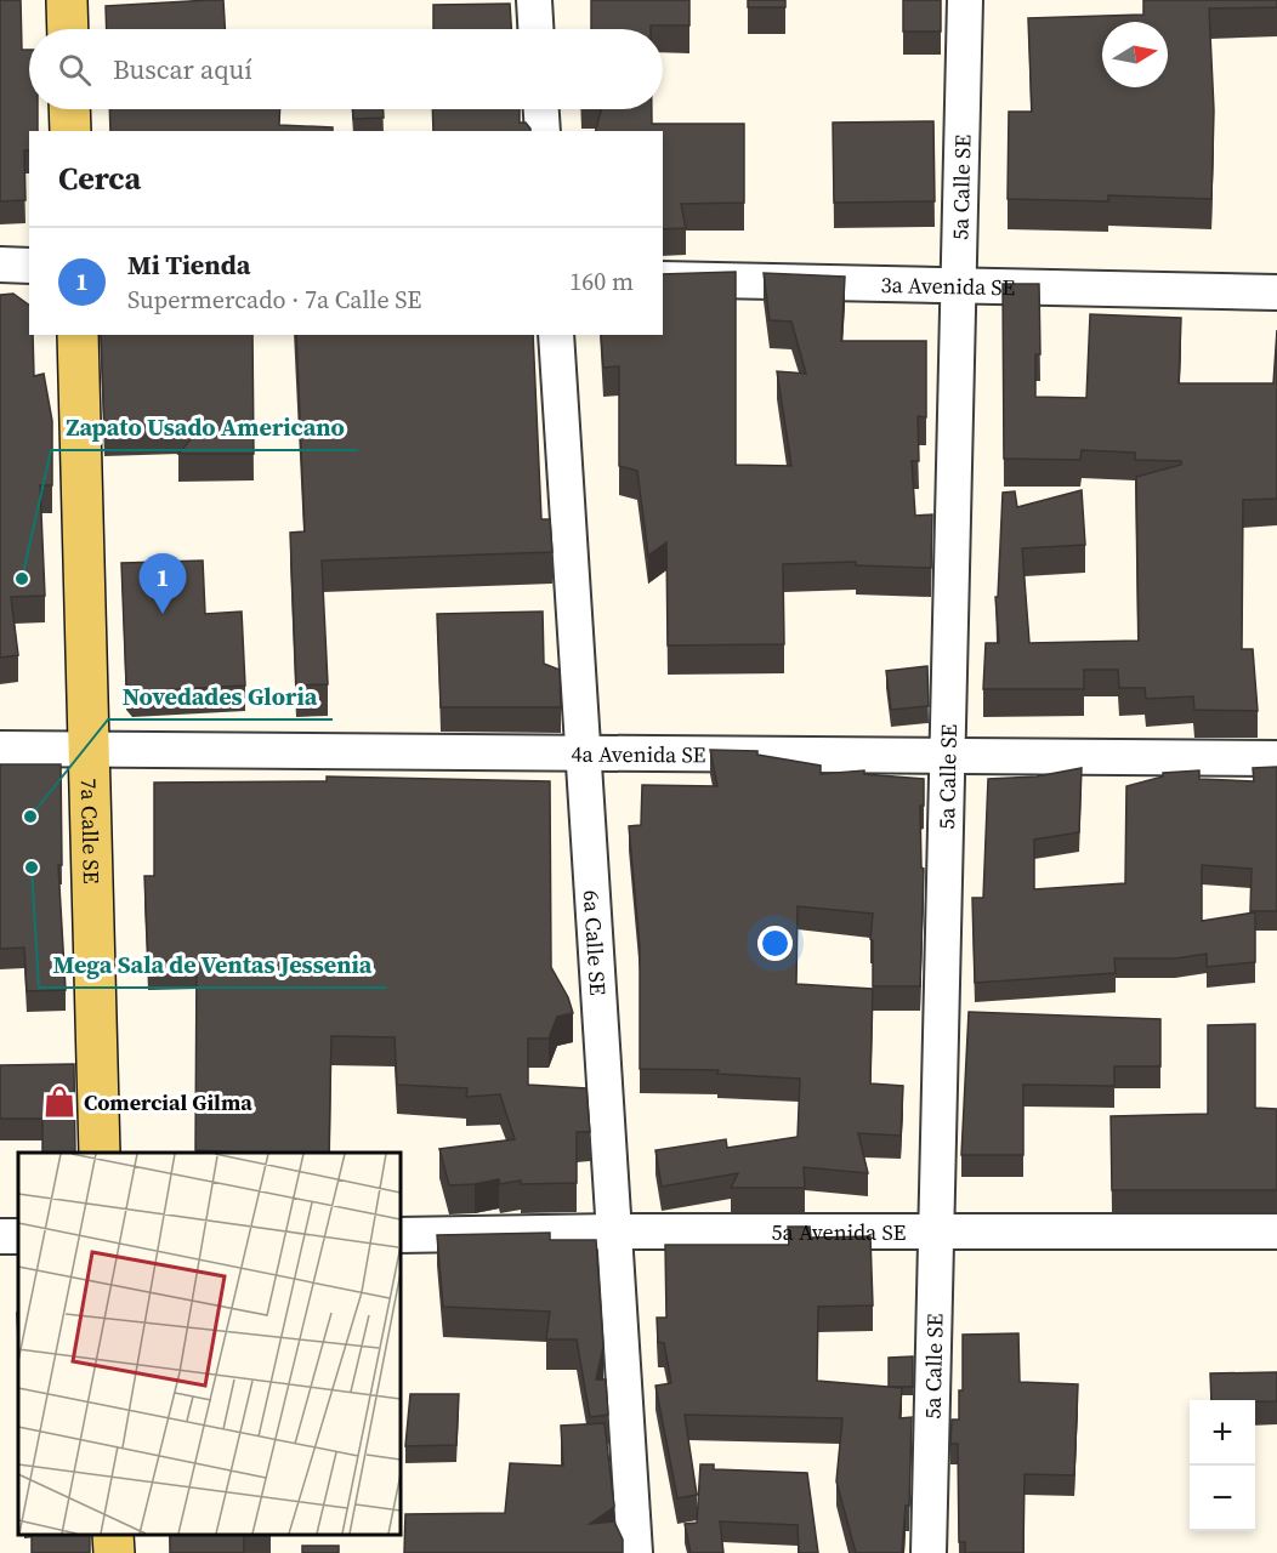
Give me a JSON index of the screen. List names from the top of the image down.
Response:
{
  "streets": {
    "main road": ["7a Calle SE"],
    "street": [
      "5a Calle SE",
      "3a Avenida SE",
      "4a Avenida SE",
      "6a Calle SE",
      "5a Avenida SE"
    ]
  },
  "crossings": [
    ["5a Calle SE", "3a Avenida SE"],
    ["5a Calle SE", "4a Avenida SE"],
    ["5a Calle SE", "5a Avenida SE"],
    ["4a Avenida SE", "7a Calle SE"],
    ["4a Avenida SE", "6a Calle SE"],
    ["6a Calle SE", "5a Avenida SE"]
  ],
  "places": {
    "other": ["Zapato Usado Americano", "Novedades Gloria", "Mega Sala de Ventas Jessenia"],
    "shop": ["Comercial Gilma"]
  },
  "north": "right",
  "page": {
    "search": "Buscar aquí",
    "heading": "Cerca",
    "list": [
      {
        "mark": "1",
        "name": "Mi Tienda",
        "note": "Supermercado · 7a Calle SE",
        "value": "160 m"
      }
    ],
    "pins": "1",
    "map_buttons": ["+", "−"]
  }
}
